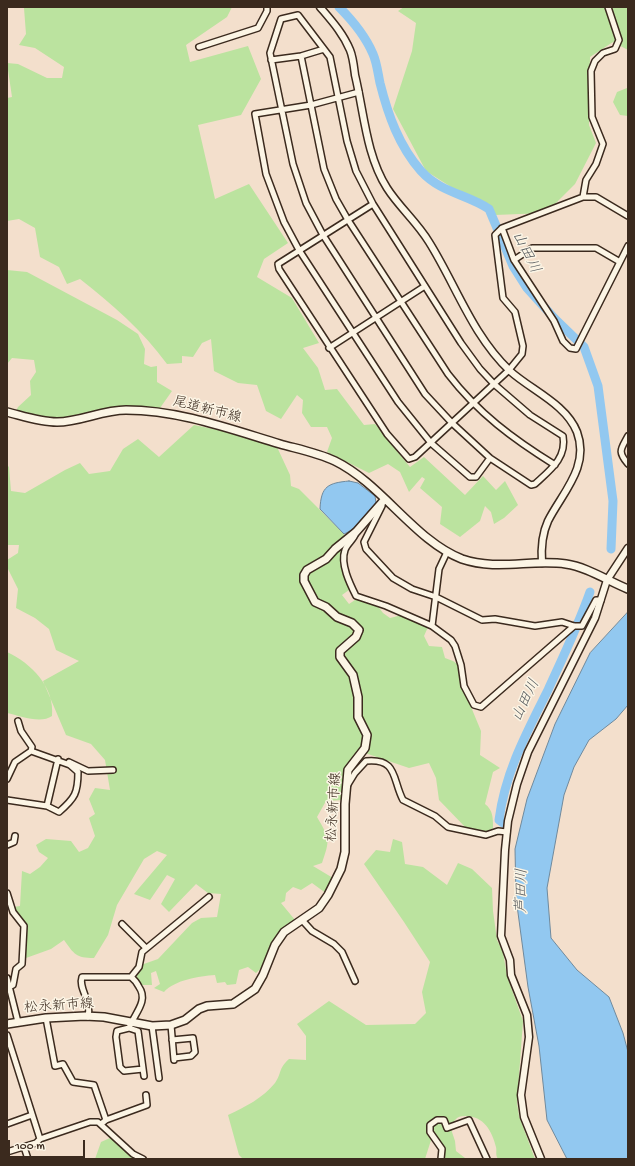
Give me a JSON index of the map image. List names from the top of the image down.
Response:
{
  "streets": {
    "main road": ["尾道新市線", "松永新市線"]
  },
  "crossings": [
    ["尾道新市線", "松永新市線"]
  ],
  "water": ["山田川", "芦田川"],
  "scale_bar": "100 m"
}
